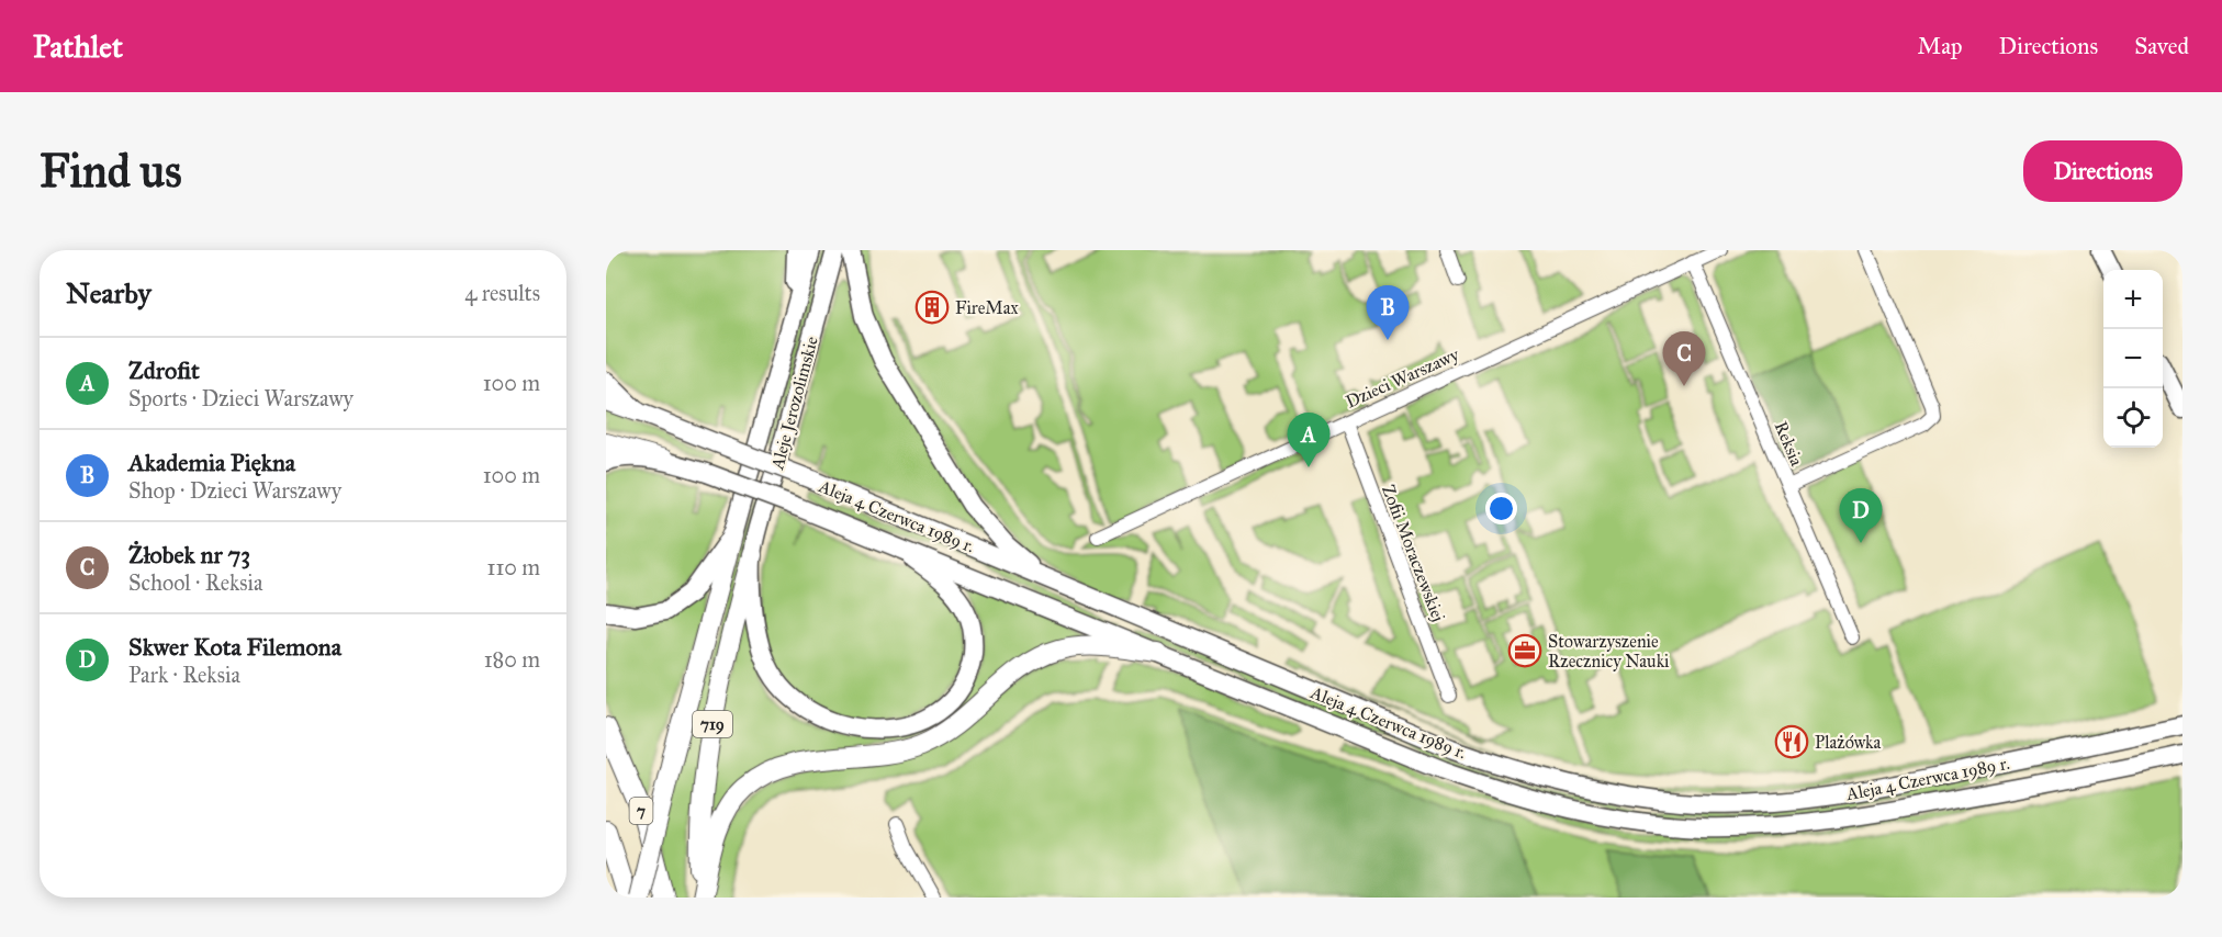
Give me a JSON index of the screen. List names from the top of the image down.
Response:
{
  "streets": {
    "main road": [
      "Aleje Jerozolimskie",
      "Aleja 4 Czerwca 1989 r.",
      "719",
      "7"
    ],
    "street": ["Dzieci Warszawy", "Reksia", "Zofii Moraczewskiej"]
  },
  "crossings": [
    ["Dzieci Warszawy", "Reksia"],
    ["Dzieci Warszawy", "Zofii Moraczewskiej"],
    ["Aleje Jerozolimskie", "Aleja 4 Czerwca 1989 r."],
    ["Aleje Jerozolimskie", "719"]
  ],
  "places": {
    "building": ["FireMax"],
    "office": ["Stowarzyszenie Rzecznicy Nauki"],
    "restaurant": ["Plażówka"]
  },
  "page": {
    "header": "Pathlet",
    "nav": ["Map", "Directions", "Saved"],
    "buttons": "Directions",
    "title": "Find us",
    "heading": ["Nearby", "4 results"],
    "map_buttons": ["+", "−"],
    "pins": [
      "B",
      "C",
      "A",
      "D"
    ],
    "list": [
      {
        "mark": "A",
        "name": "Zdrofit",
        "note": "Sports · Dzieci Warszawy",
        "value": "100 m"
      },
      {
        "mark": "B",
        "name": "Akademia Piękna",
        "note": "Shop · Dzieci Warszawy",
        "value": "100 m"
      },
      {
        "mark": "C",
        "name": "Żłobek nr 73",
        "note": "School · Reksia",
        "value": "110 m"
      },
      {
        "mark": "D",
        "name": "Skwer Kota Filemona",
        "note": "Park · Reksia",
        "value": "180 m"
      }
    ]
  }
}
